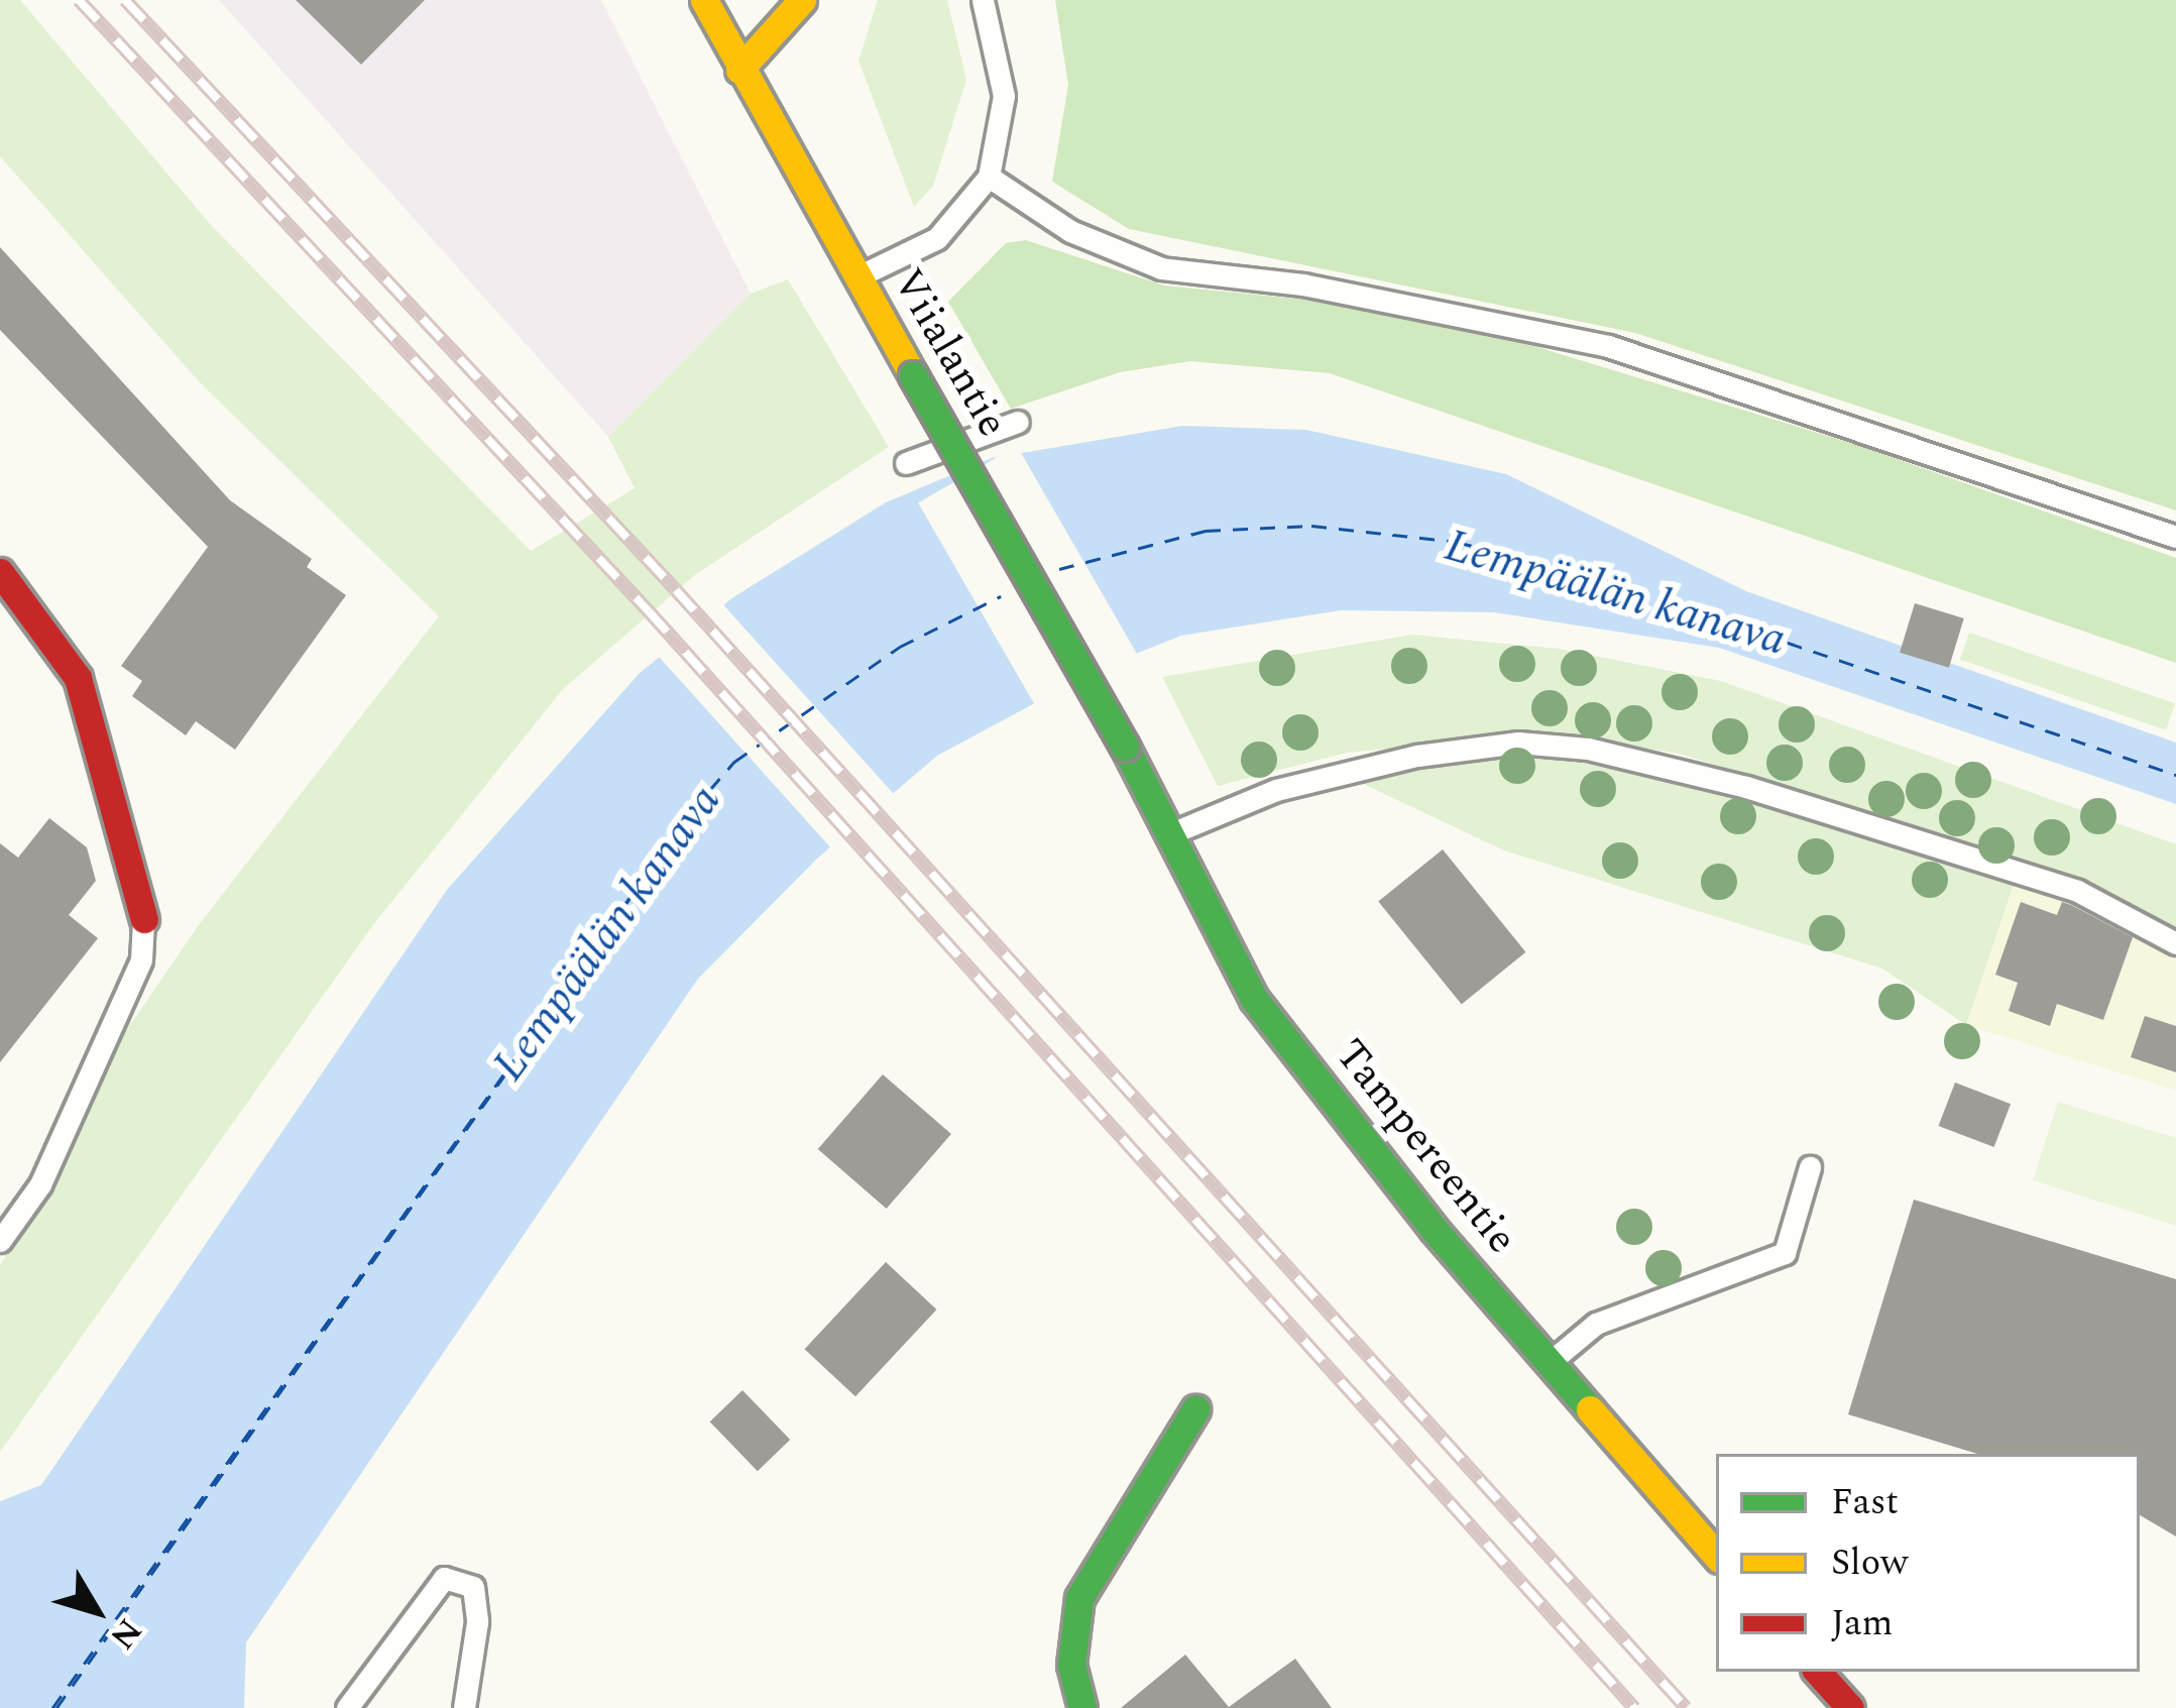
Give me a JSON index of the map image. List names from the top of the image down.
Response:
{
  "streets": {
    "main road": ["Viialantie", "Tampereentie"]
  },
  "crossings": [
    ["Viialantie", "Tampereentie"]
  ],
  "water": ["Lempäälän kanava"],
  "legend": ["Fast", "Slow", "Jam"],
  "north": "bottom right"
}
